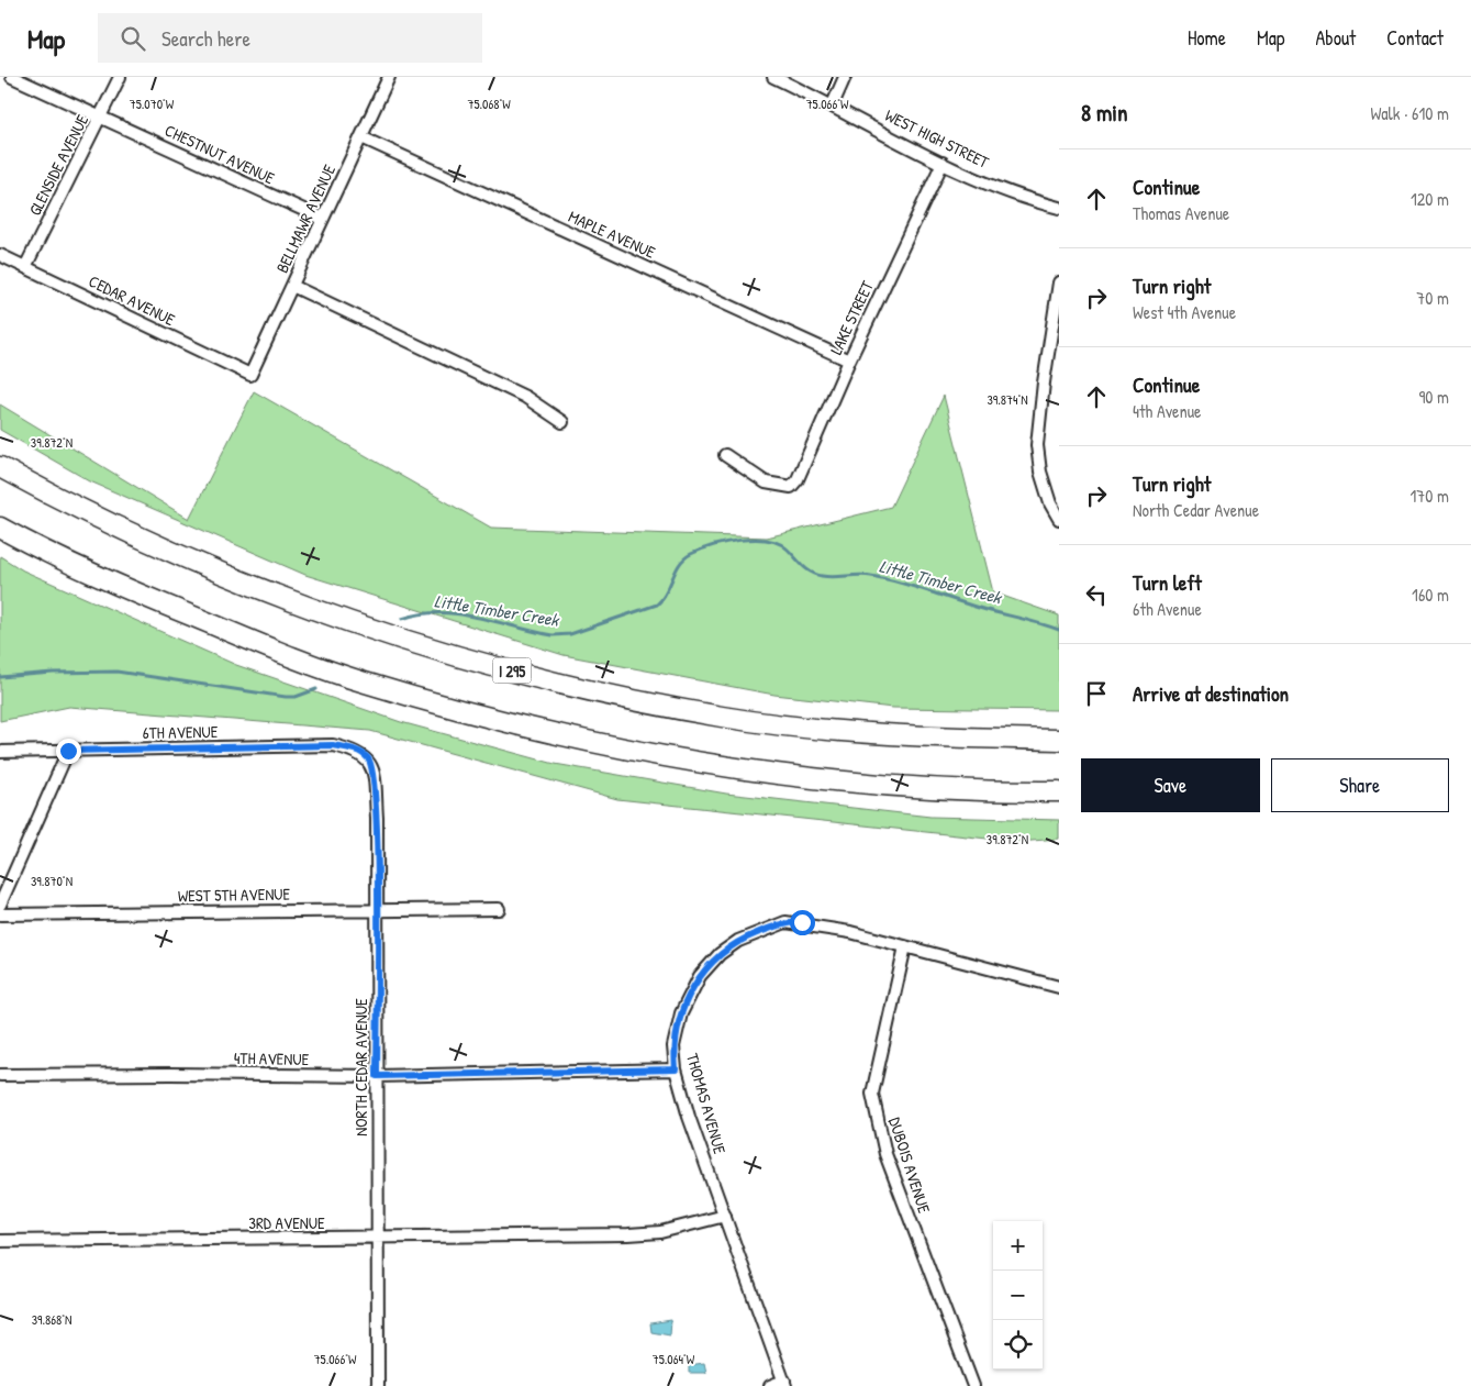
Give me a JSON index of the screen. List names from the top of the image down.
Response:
{
  "streets": {
    "highway": ["I 295"],
    "street": [
      "WEST HIGH STREET",
      "CHESTNUT AVENUE",
      "GLENSIDE AVENUE",
      "BELLMAWR AVENUE",
      "MAPLE AVENUE",
      "CEDAR AVENUE",
      "LAKE STREET",
      "6TH AVENUE",
      "WEST 5TH AVENUE",
      "4TH AVENUE",
      "NORTH CEDAR AVENUE",
      "THOMAS AVENUE",
      "DUBOIS AVENUE",
      "3RD AVENUE"
    ]
  },
  "crossings": [
    ["WEST HIGH STREET", "LAKE STREET"],
    ["CHESTNUT AVENUE", "GLENSIDE AVENUE"],
    ["CHESTNUT AVENUE", "BELLMAWR AVENUE"],
    ["GLENSIDE AVENUE", "CEDAR AVENUE"],
    ["BELLMAWR AVENUE", "MAPLE AVENUE"],
    ["BELLMAWR AVENUE", "CEDAR AVENUE"],
    ["MAPLE AVENUE", "LAKE STREET"],
    ["6TH AVENUE", "NORTH CEDAR AVENUE"],
    ["WEST 5TH AVENUE", "NORTH CEDAR AVENUE"],
    ["4TH AVENUE", "NORTH CEDAR AVENUE"],
    ["4TH AVENUE", "THOMAS AVENUE"],
    ["NORTH CEDAR AVENUE", "3RD AVENUE"],
    ["THOMAS AVENUE", "DUBOIS AVENUE"],
    ["THOMAS AVENUE", "3RD AVENUE"]
  ],
  "water": ["Little Timber Creek"],
  "page": {
    "header": "Map",
    "search": "Search here",
    "nav": [
      "Home",
      "Map",
      "About",
      "Contact"
    ],
    "heading": ["8 min", "Walk · 610 m"],
    "list": [
      ["Continue", "Thomas Avenue", "120 m"],
      ["Turn right", "West 4th Avenue", "70 m"],
      ["Continue", "4th Avenue", "90 m"],
      ["Turn right", "North Cedar Avenue", "170 m"],
      ["Turn left", "6th Avenue", "160 m"],
      "Arrive at destination"
    ],
    "buttons": ["Save", "Share"],
    "map_buttons": ["+", "−"]
  },
  "coordinates": [
    "75.070°W",
    "75.068°W",
    "75.066°W",
    "39.874°N",
    "39.872°N",
    "39.870°N",
    "39.868°N",
    "75.064°W"
  ]
}
